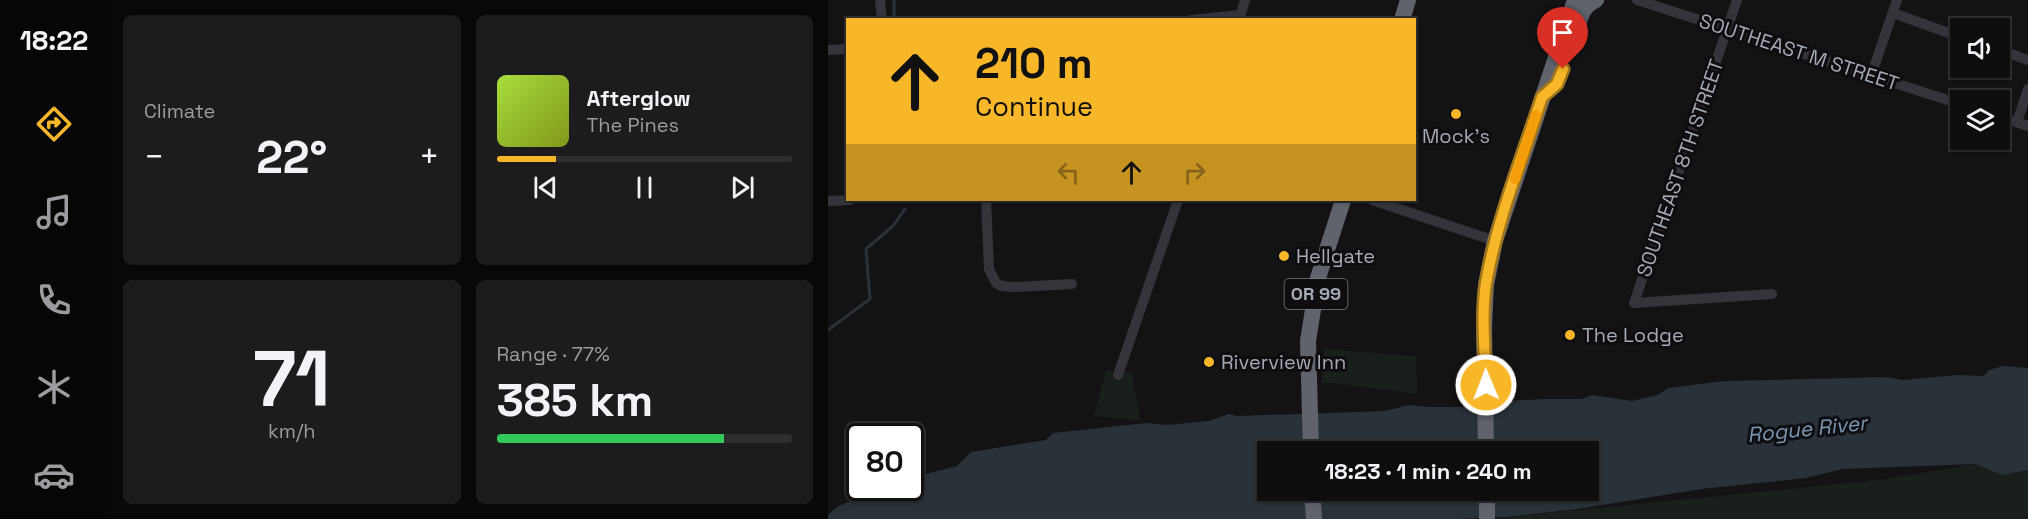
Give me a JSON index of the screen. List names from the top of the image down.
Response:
{
  "streets": {
    "highway": ["OR 99"],
    "street": ["SOUTHEAST M STREET", "SOUTHEAST 8TH STREET"]
  },
  "crossings": [
    ["SOUTHEAST M STREET", "SOUTHEAST 8TH STREET"]
  ],
  "water": ["Rogue River"],
  "places": [
    "Mock's",
    "Hellgate",
    "The Lodge",
    "Riverview Inn"
  ],
  "page": {
    "tabs": "18:22",
    "tile": [
      "Climate",
      ["71", "km/h"],
      ["Range · 77%", "385 km"]
    ],
    "turn": ["210 m", "Continue"],
    "song": ["Afterglow", "The Pines"],
    "heat": ["−", "22°", "+"],
    "limit": "80",
    "trip": "18:23 · 1 min · 240 m"
  }
}
